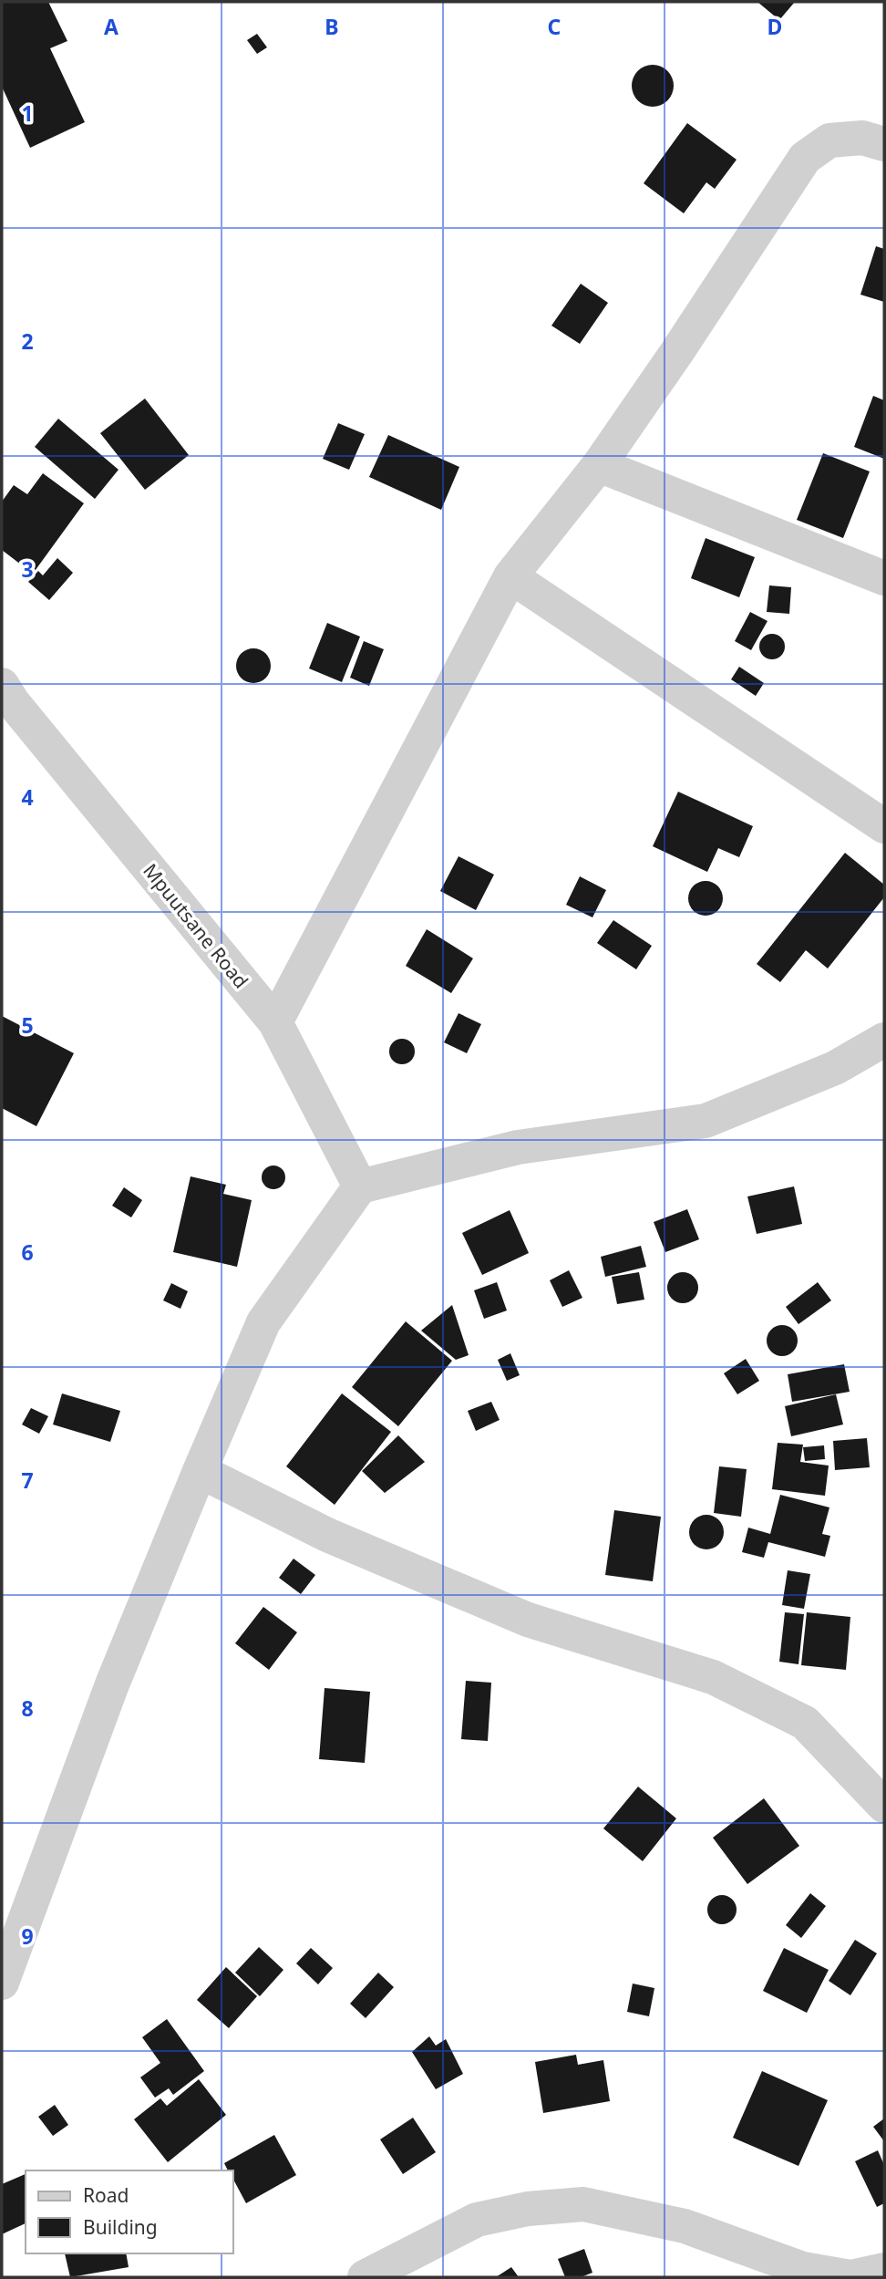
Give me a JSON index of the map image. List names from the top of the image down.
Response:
{
  "streets": {
    "street": ["Mpuutsane Road"]
  },
  "legend": ["Road", "Building"],
  "grid": {
    "columns": [
      "A",
      "B",
      "C",
      "D"
    ],
    "rows": [
      "1",
      "2",
      "3",
      "4",
      "5",
      "6",
      "7",
      "8",
      "9"
    ]
  }
}
